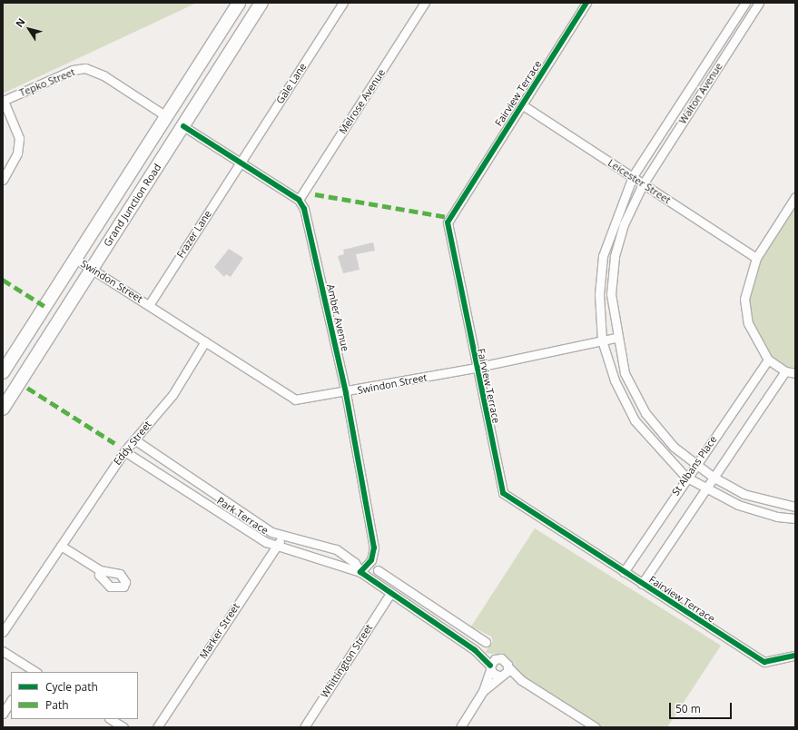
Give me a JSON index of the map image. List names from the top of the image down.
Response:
{
  "streets": {
    "highway": ["Grand Junction Road"],
    "street": [
      "Tepko Street",
      "Gale Lane",
      "Fairview Terrace",
      "Walton Avenue",
      "Melrose Avenue",
      "Leicester Street",
      "Frazer Lane",
      "Swindon Street",
      "Amber Avenue",
      "Eddy Street",
      "St Albans Place",
      "Park Terrace",
      "Marker Street",
      "Whittington Street"
    ]
  },
  "crossings": [
    ["Tepko Street", "Grand Junction Road"],
    ["Gale Lane", "Frazer Lane"],
    ["Fairview Terrace", "Leicester Street"],
    ["Fairview Terrace", "Swindon Street"],
    ["Fairview Terrace", "St Albans Place"],
    ["Walton Avenue", "Leicester Street"],
    ["Walton Avenue", "Swindon Street"],
    ["Walton Avenue", "St Albans Place"],
    ["Melrose Avenue", "Amber Avenue"],
    ["Grand Junction Road", "Swindon Street"],
    ["Frazer Lane", "Swindon Street"],
    ["Swindon Street", "Amber Avenue"],
    ["Swindon Street", "Eddy Street"],
    ["Amber Avenue", "Park Terrace"],
    ["Eddy Street", "Park Terrace"],
    ["Park Terrace", "Marker Street"],
    ["Park Terrace", "Whittington Street"]
  ],
  "legend": ["Cycle path", "Path"],
  "scale_bar": "50 m",
  "north": "top left"
}
